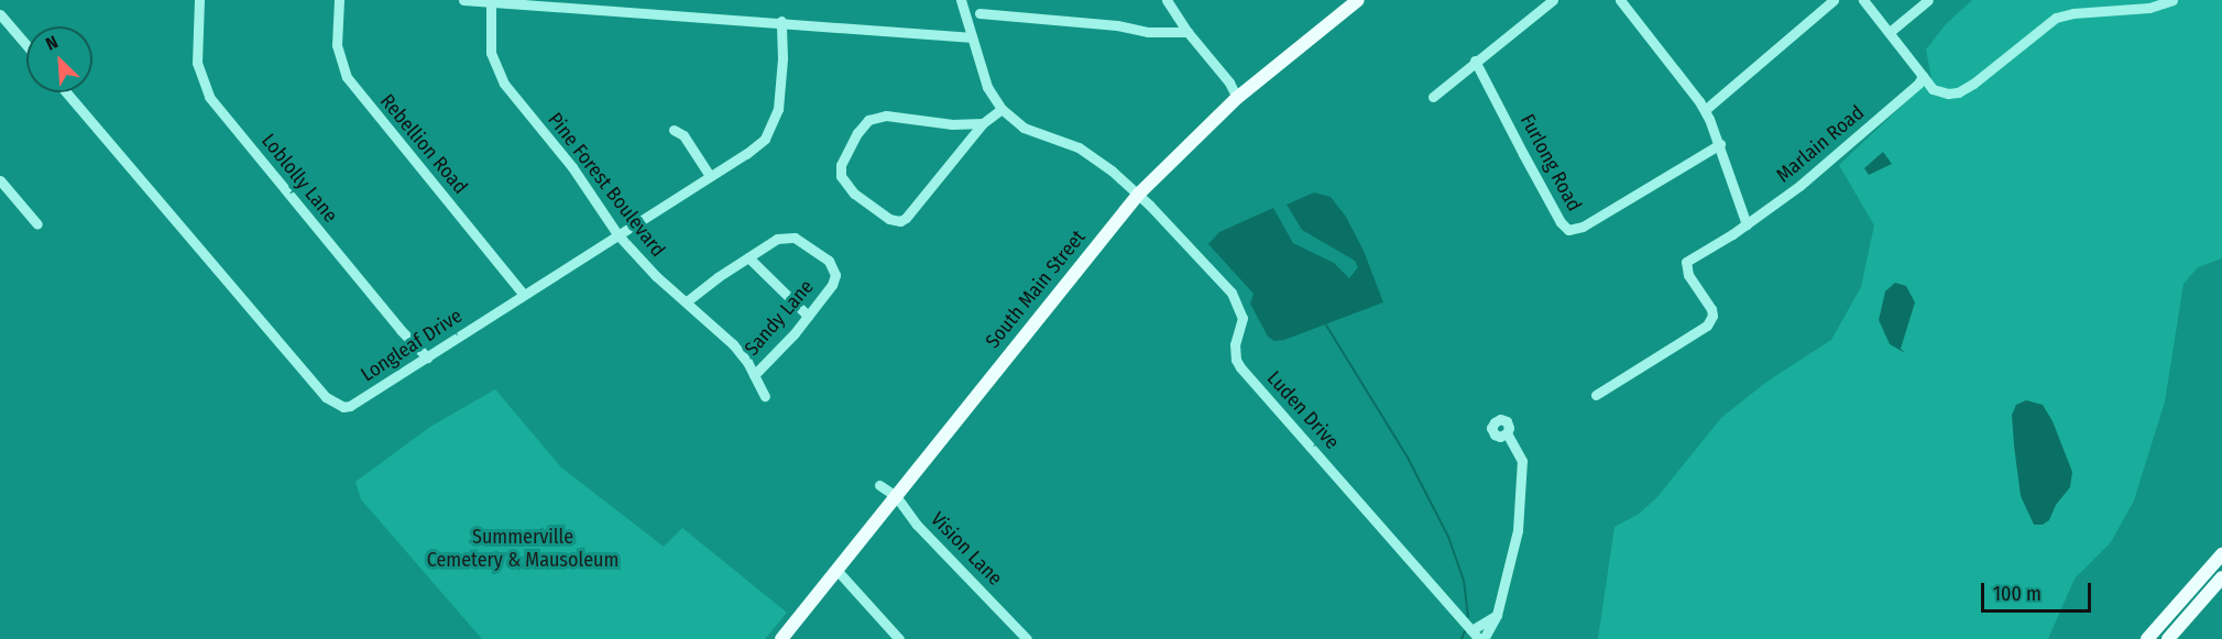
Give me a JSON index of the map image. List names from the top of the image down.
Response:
{
  "streets": {
    "main road": ["South Main Street"],
    "street": [
      "Rebellion Road",
      "Marlain Road",
      "Furlong Road",
      "Loblolly Lane",
      "Pine Forest Boulevard",
      "Sandy Lane",
      "Longleaf Drive",
      "Luden Drive",
      "Vision Lane"
    ]
  },
  "crossings": [
    ["Rebellion Road", "Longleaf Drive"],
    ["Loblolly Lane", "Longleaf Drive"],
    ["Pine Forest Boulevard", "Sandy Lane"],
    ["Pine Forest Boulevard", "Longleaf Drive"],
    ["South Main Street", "Luden Drive"],
    ["South Main Street", "Vision Lane"]
  ],
  "parks": ["Summerville Cemetery & Mausoleum"],
  "scale_bar": "100 m",
  "north": "top left"
}
